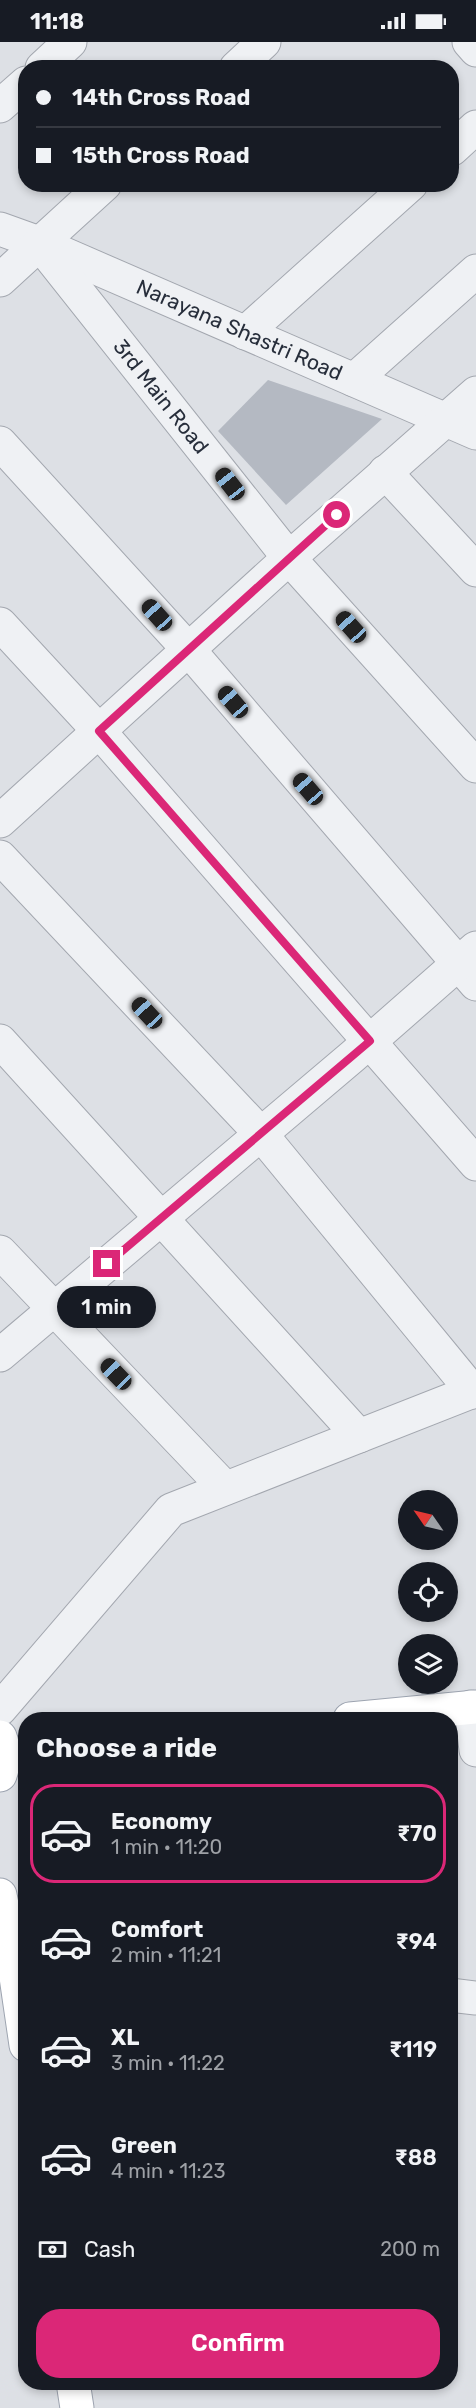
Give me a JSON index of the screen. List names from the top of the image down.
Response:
{
  "streets": {
    "street": ["Narayana Shastri Road", "3rd Main Road"]
  },
  "crossings": [
    ["Narayana Shastri Road", "3rd Main Road"]
  ],
  "north": "top left",
  "page": {
    "status": "11:18",
    "banner": ["14th Cross Road", "15th Cross Road"],
    "bubble": "1 min",
    "heading": "Choose a ride",
    "list": [
      {
        "name": "Economy",
        "note": "1 min · 11:20",
        "value": "₹70"
      },
      {
        "name": "Comfort",
        "note": "2 min · 11:21",
        "value": "₹94"
      },
      {
        "name": "XL",
        "note": "3 min · 11:22",
        "value": "₹119"
      },
      {
        "name": "Green",
        "note": "4 min · 11:23",
        "value": "₹88"
      }
    ],
    "pay": ["Cash", "200 m"],
    "buttons": "Confirm"
  }
}
